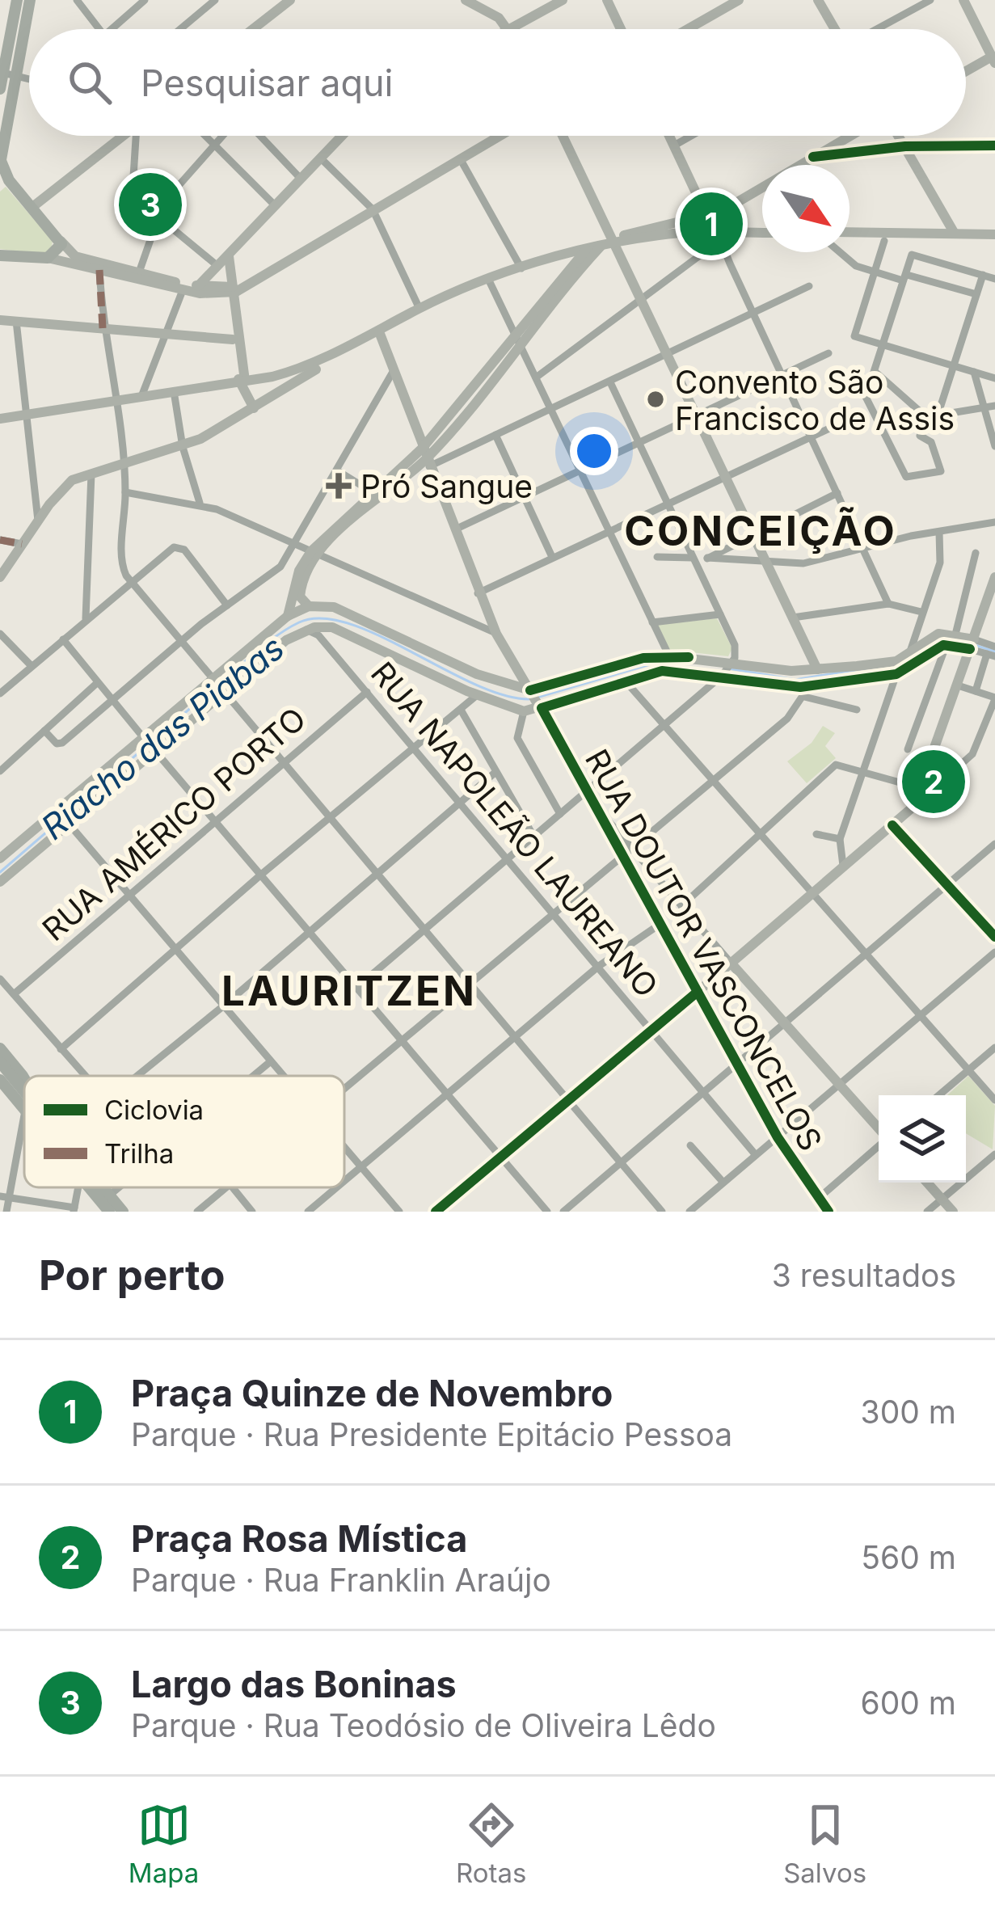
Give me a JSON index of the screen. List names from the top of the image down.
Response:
{
  "streets": {
    "main road": ["RUA DOUTOR VASCONCELOS"],
    "street": ["RUA AMÉRICO PORTO", "RUA NAPOLEÃO LAUREANO"]
  },
  "crossings": [
    ["RUA AMÉRICO PORTO", "RUA NAPOLEÃO LAUREANO"]
  ],
  "districts": ["CONCEIÇÃO", "LAURITZEN"],
  "water": ["Riacho das Piabas"],
  "places": {
    "other": ["Convento São Francisco de Assis"],
    "health": ["Pró Sangue"]
  },
  "legend": ["Ciclovia", "Trilha"],
  "north": "bottom right",
  "page": {
    "search": "Pesquisar aqui",
    "pins": ["3", "1", "2"],
    "heading": ["Por perto", "3 resultados"],
    "list": [
      {
        "mark": "1",
        "name": "Praça Quinze de Novembro",
        "note": "Parque · Rua Presidente Epitácio Pessoa",
        "value": "300 m"
      },
      {
        "mark": "2",
        "name": "Praça Rosa Mística",
        "note": "Parque · Rua Franklin Araújo",
        "value": "560 m"
      },
      {
        "mark": "3",
        "name": "Largo das Boninas",
        "note": "Parque · Rua Teodósio de Oliveira Lêdo",
        "value": "600 m"
      }
    ],
    "nav": ["Mapa", "Rotas", "Salvos"]
  }
}
